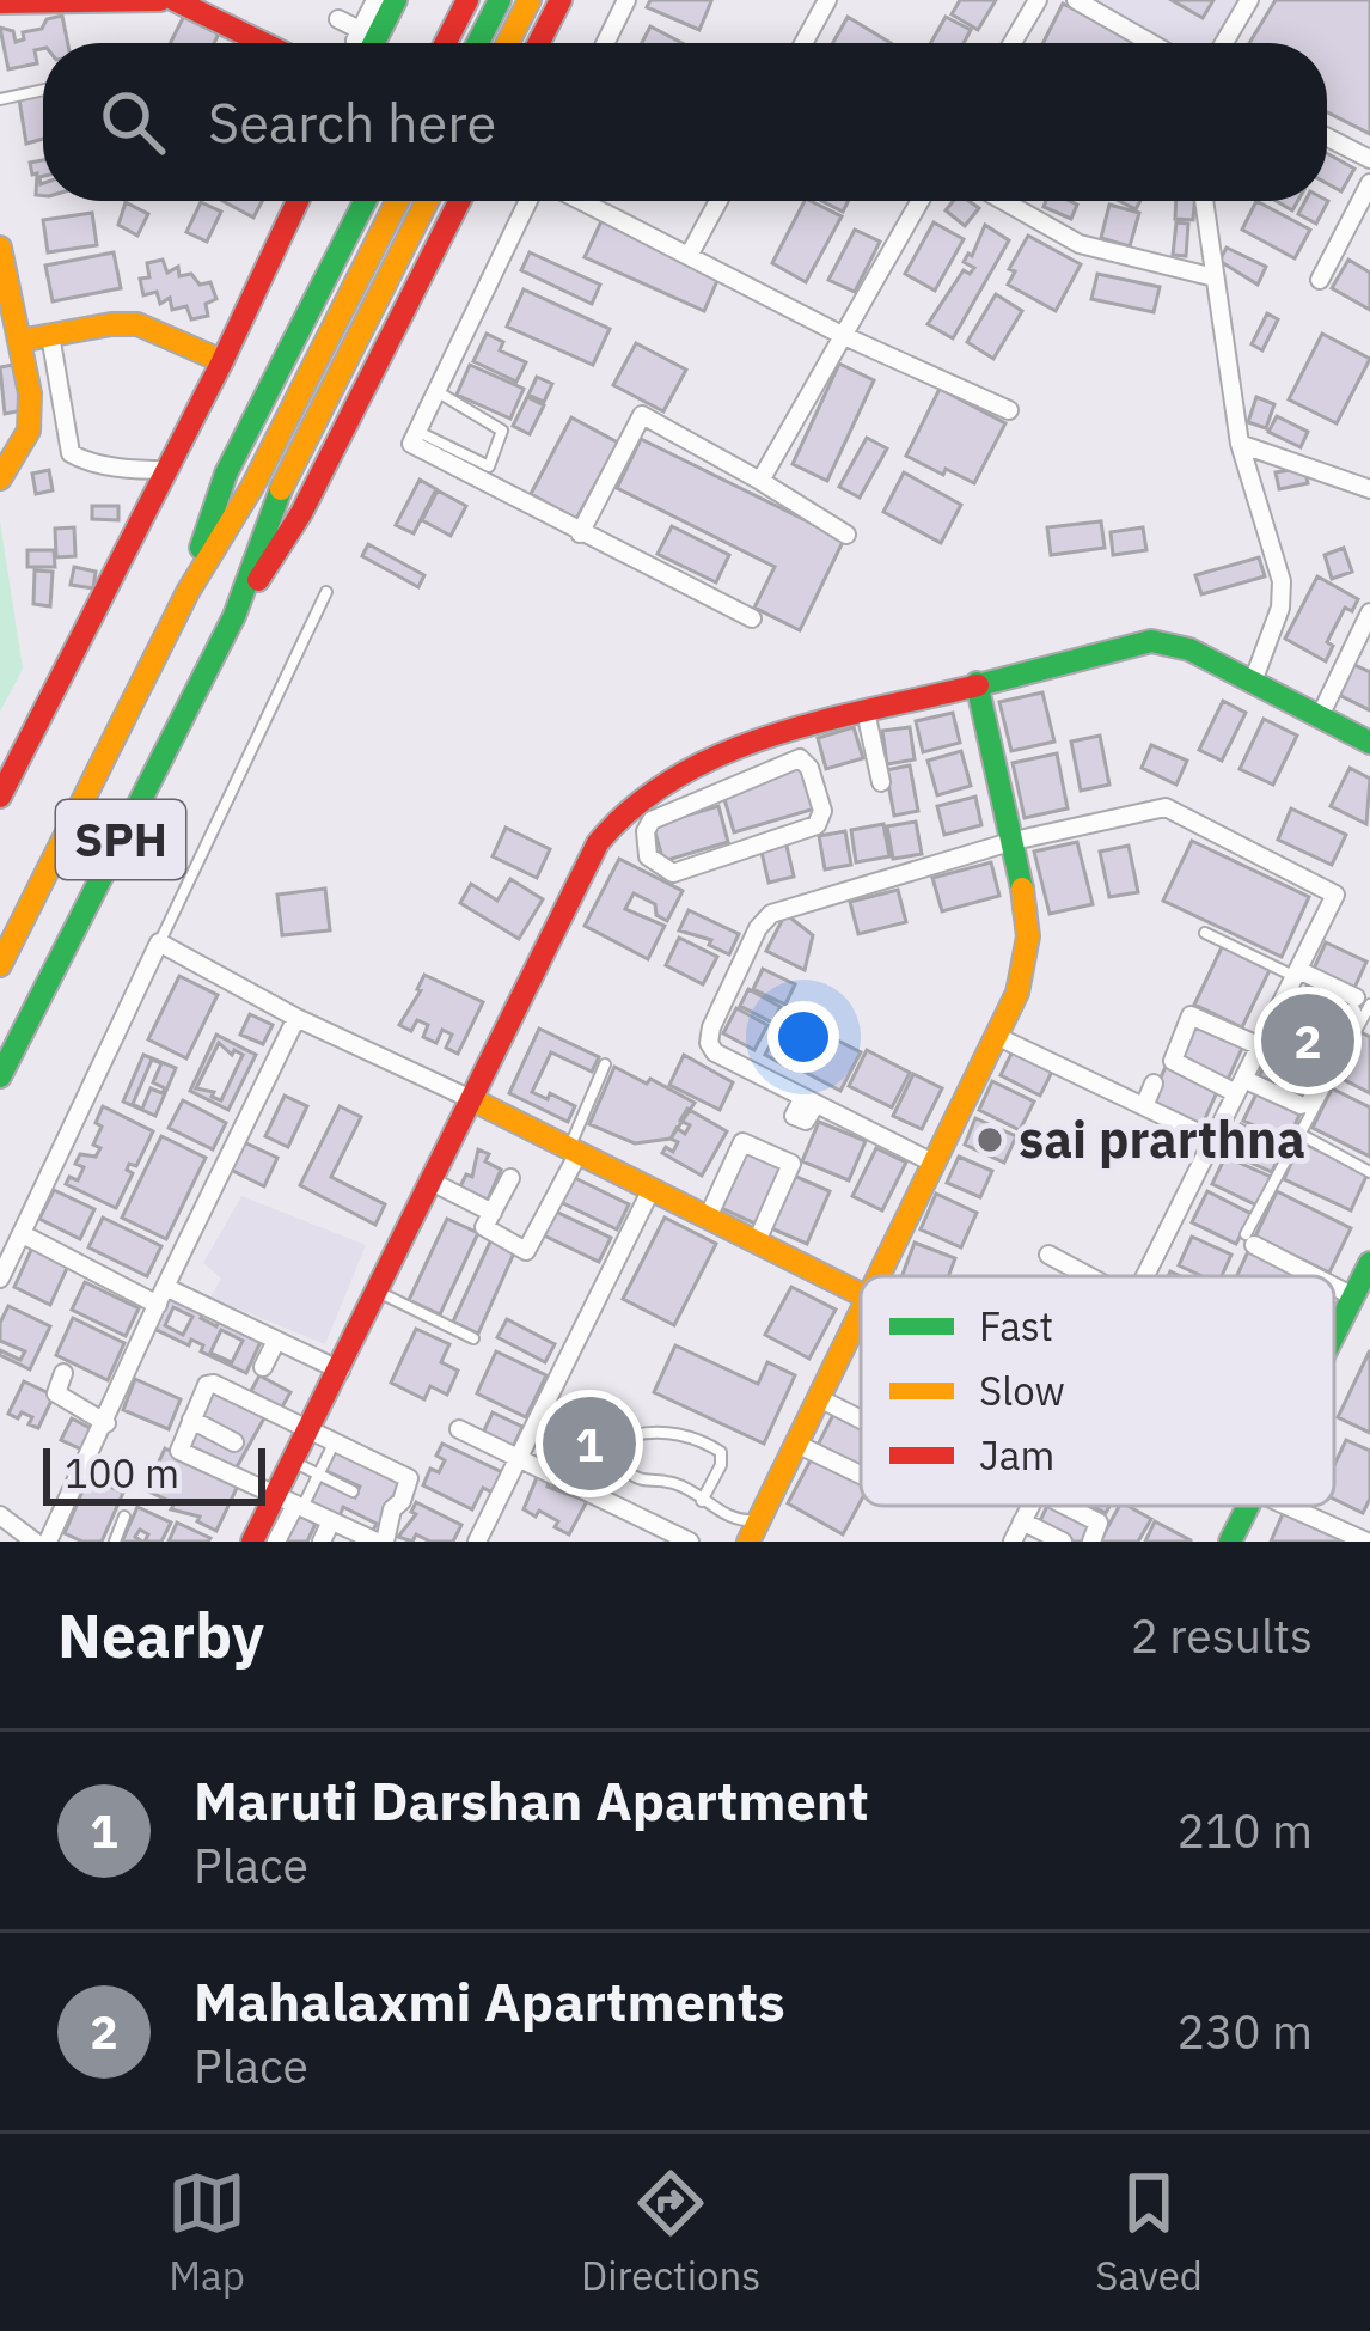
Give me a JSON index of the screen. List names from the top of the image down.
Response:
{
  "streets": {
    "main road": ["SPH"]
  },
  "places": ["sai prarthna"],
  "legend": ["Fast", "Slow", "Jam"],
  "scale_bar": "100 m",
  "page": {
    "search": "Search here",
    "pins": ["2", "1"],
    "scale": "100 m",
    "heading": ["Nearby", "2 results"],
    "list": [
      {
        "mark": "1",
        "name": "Maruti Darshan Apartment",
        "note": "Place",
        "value": "210 m"
      },
      {
        "mark": "2",
        "name": "Mahalaxmi Apartments",
        "note": "Place",
        "value": "230 m"
      }
    ],
    "nav": ["Map", "Directions", "Saved"]
  }
}
